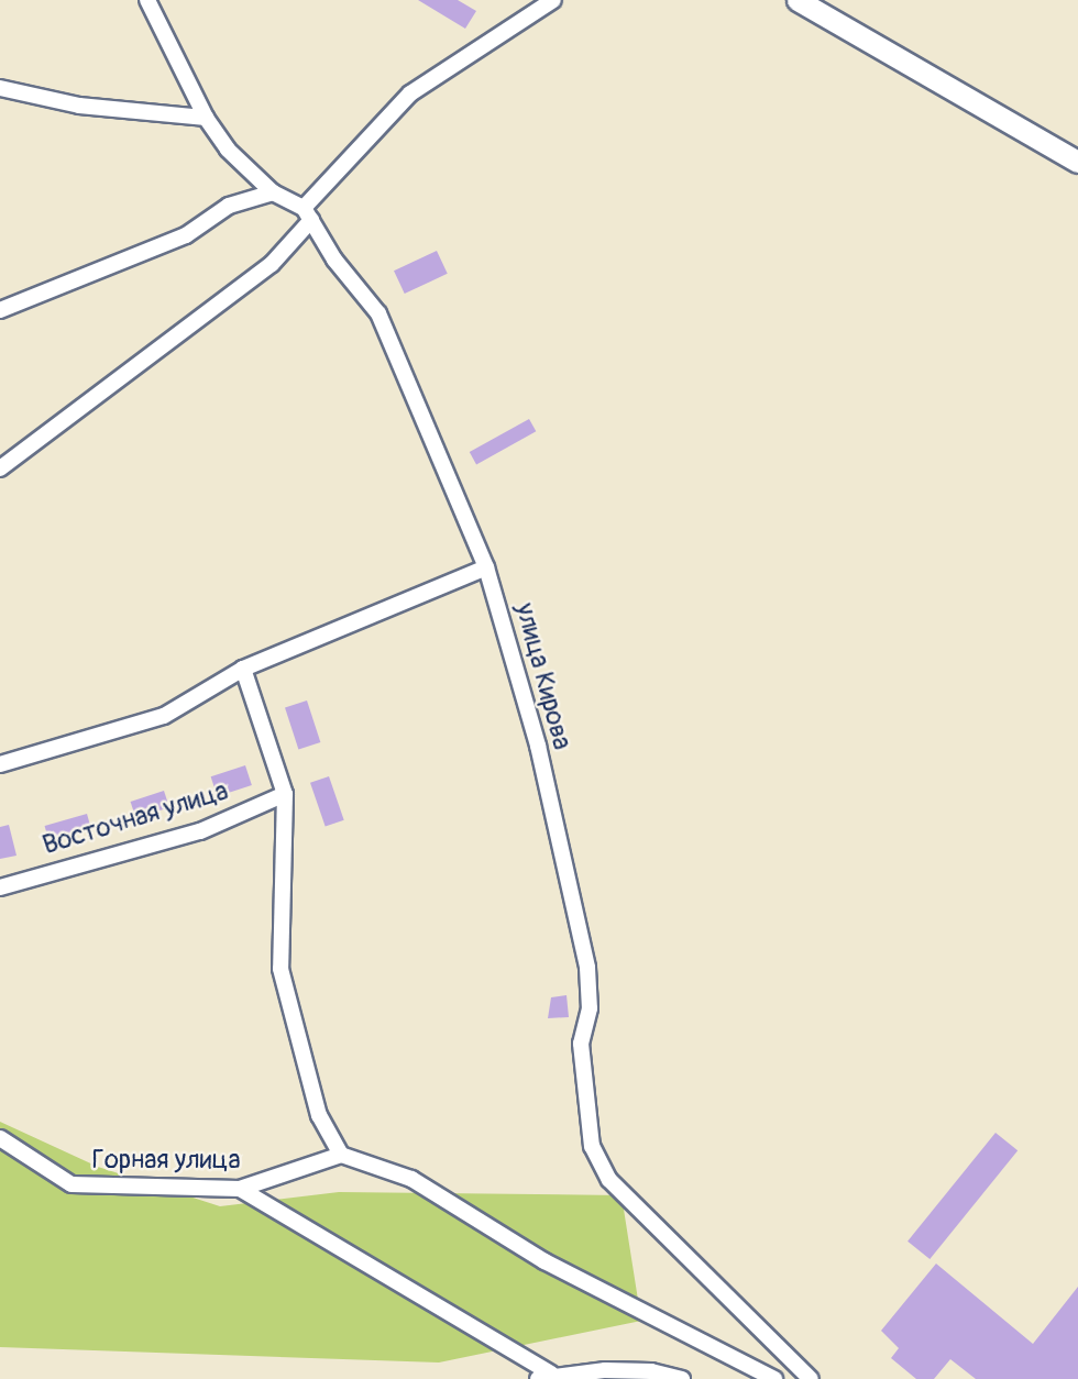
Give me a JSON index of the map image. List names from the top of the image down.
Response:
{
  "streets": {
    "street": ["улица Кирова", "Восточная улица", "Горная улица"]
  }
}
